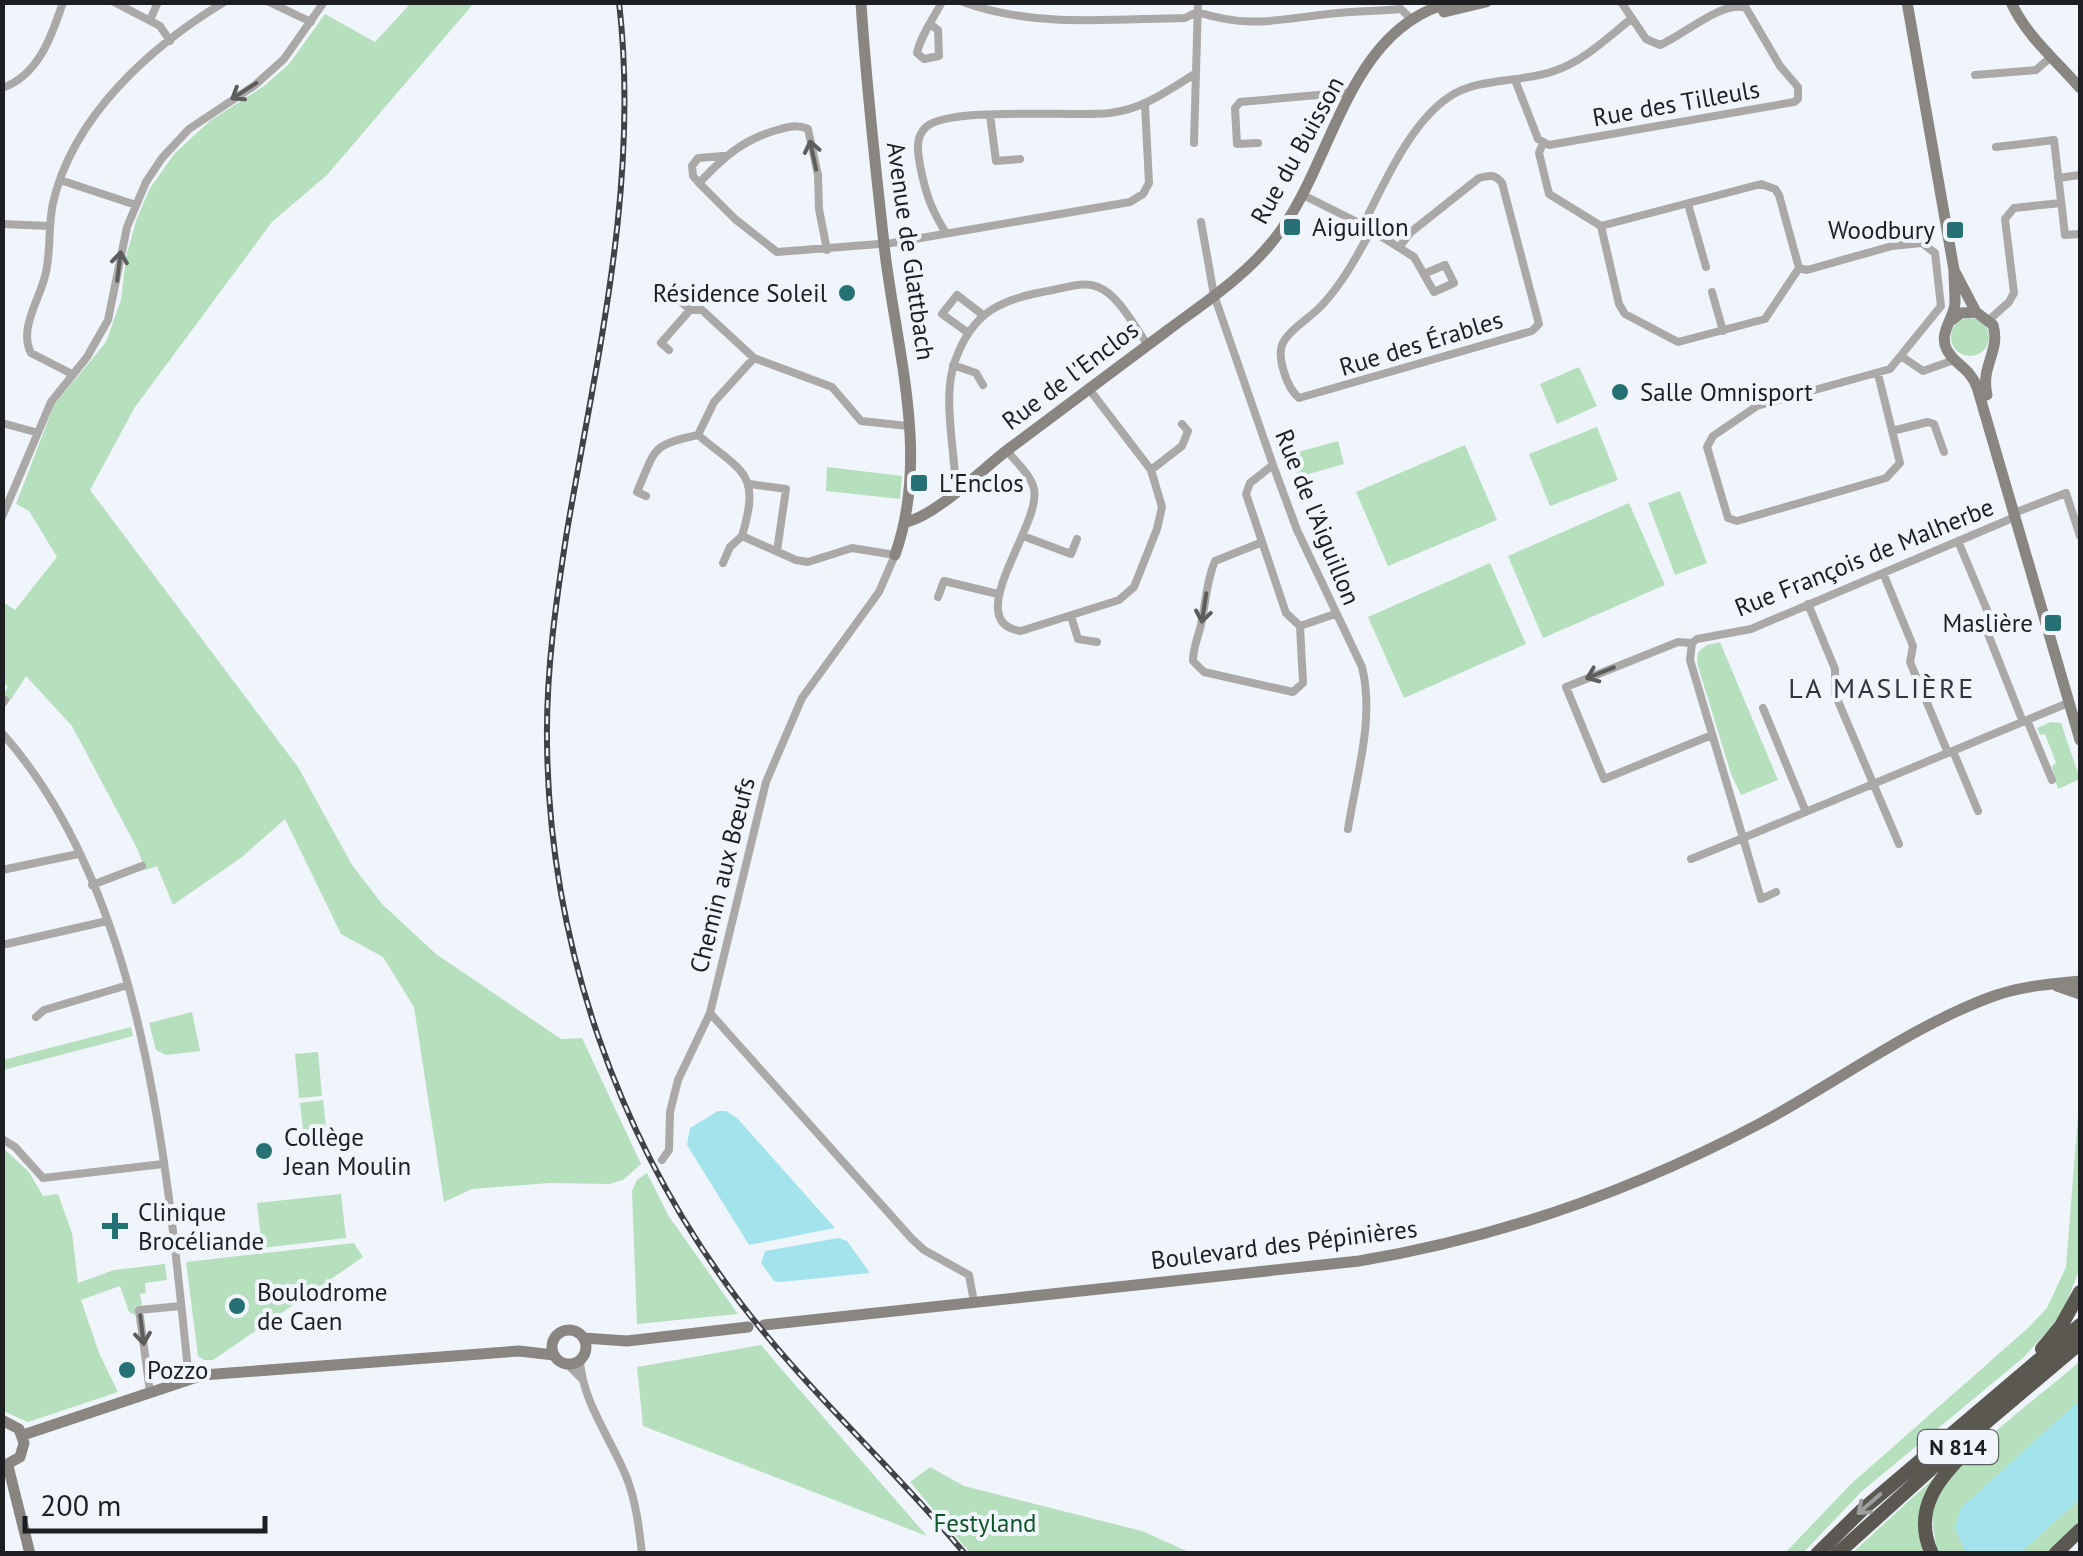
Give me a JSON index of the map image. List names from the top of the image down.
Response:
{
  "streets": {
    "highway": ["N 814"],
    "street": [
      "Rue des Tilleuls",
      "Rue du Buisson",
      "Avenue de Glattbach",
      "Rue des Érables",
      "Rue de l'Enclos",
      "Rue de l'Aiguillon",
      "Rue François de Malherbe",
      "Chemin aux Bœufs",
      "Boulevard des Pépinières"
    ]
  },
  "crossings": [
    ["Rue du Buisson", "Rue de l'Enclos"],
    ["Rue du Buisson", "Rue de l'Aiguillon"],
    ["Avenue de Glattbach", "Rue de l'Enclos"],
    ["Avenue de Glattbach", "Chemin aux Bœufs"],
    ["Rue de l'Enclos", "Rue de l'Aiguillon"],
    ["Rue de l'Enclos", "Chemin aux Bœufs"]
  ],
  "districts": ["LA MASLIÈRE"],
  "parks": ["Festyland"],
  "places": {
    "transit": [
      "Aiguillon",
      "Woodbury",
      "L'Enclos",
      "Maslière"
    ],
    "other": [
      "Résidence Soleil",
      "Salle Omnisport",
      "Collège Jean Moulin",
      "Boulodrome de Caen",
      "Pozzo"
    ],
    "health": ["Clinique Brocéliande"]
  },
  "scale_bar": "200 m"
}
